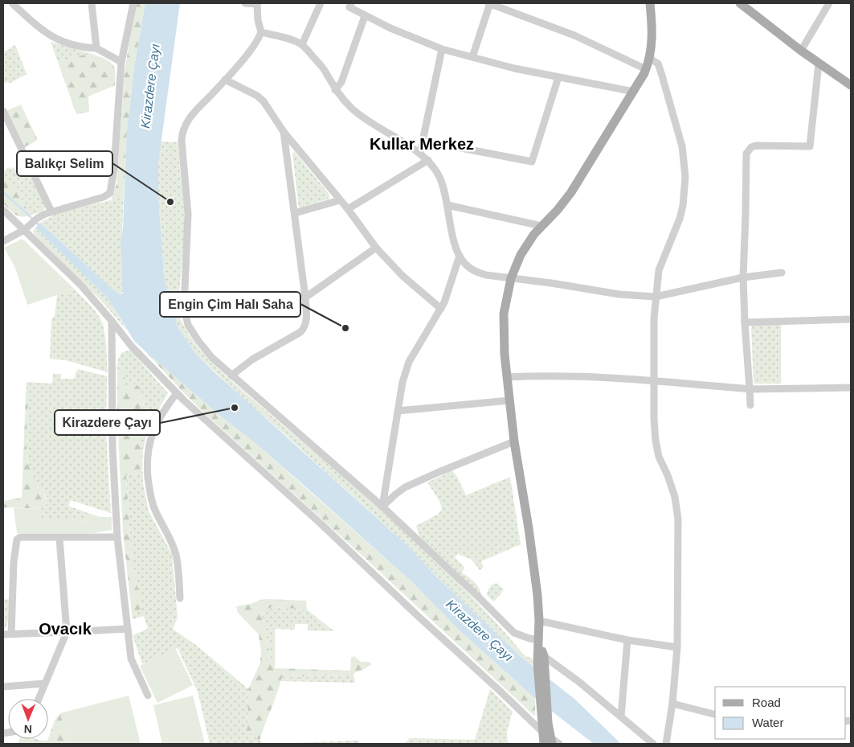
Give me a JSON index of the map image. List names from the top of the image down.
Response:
{
  "districts": ["Kullar Merkez", "Ovacık"],
  "water": ["Kirazdere Çayı"],
  "places": ["Balıkçı Selim", "Engin Çim Halı Saha", "Kirazdere Çayı"],
  "legend": ["Road", "Water"],
  "north": "bottom"
}
